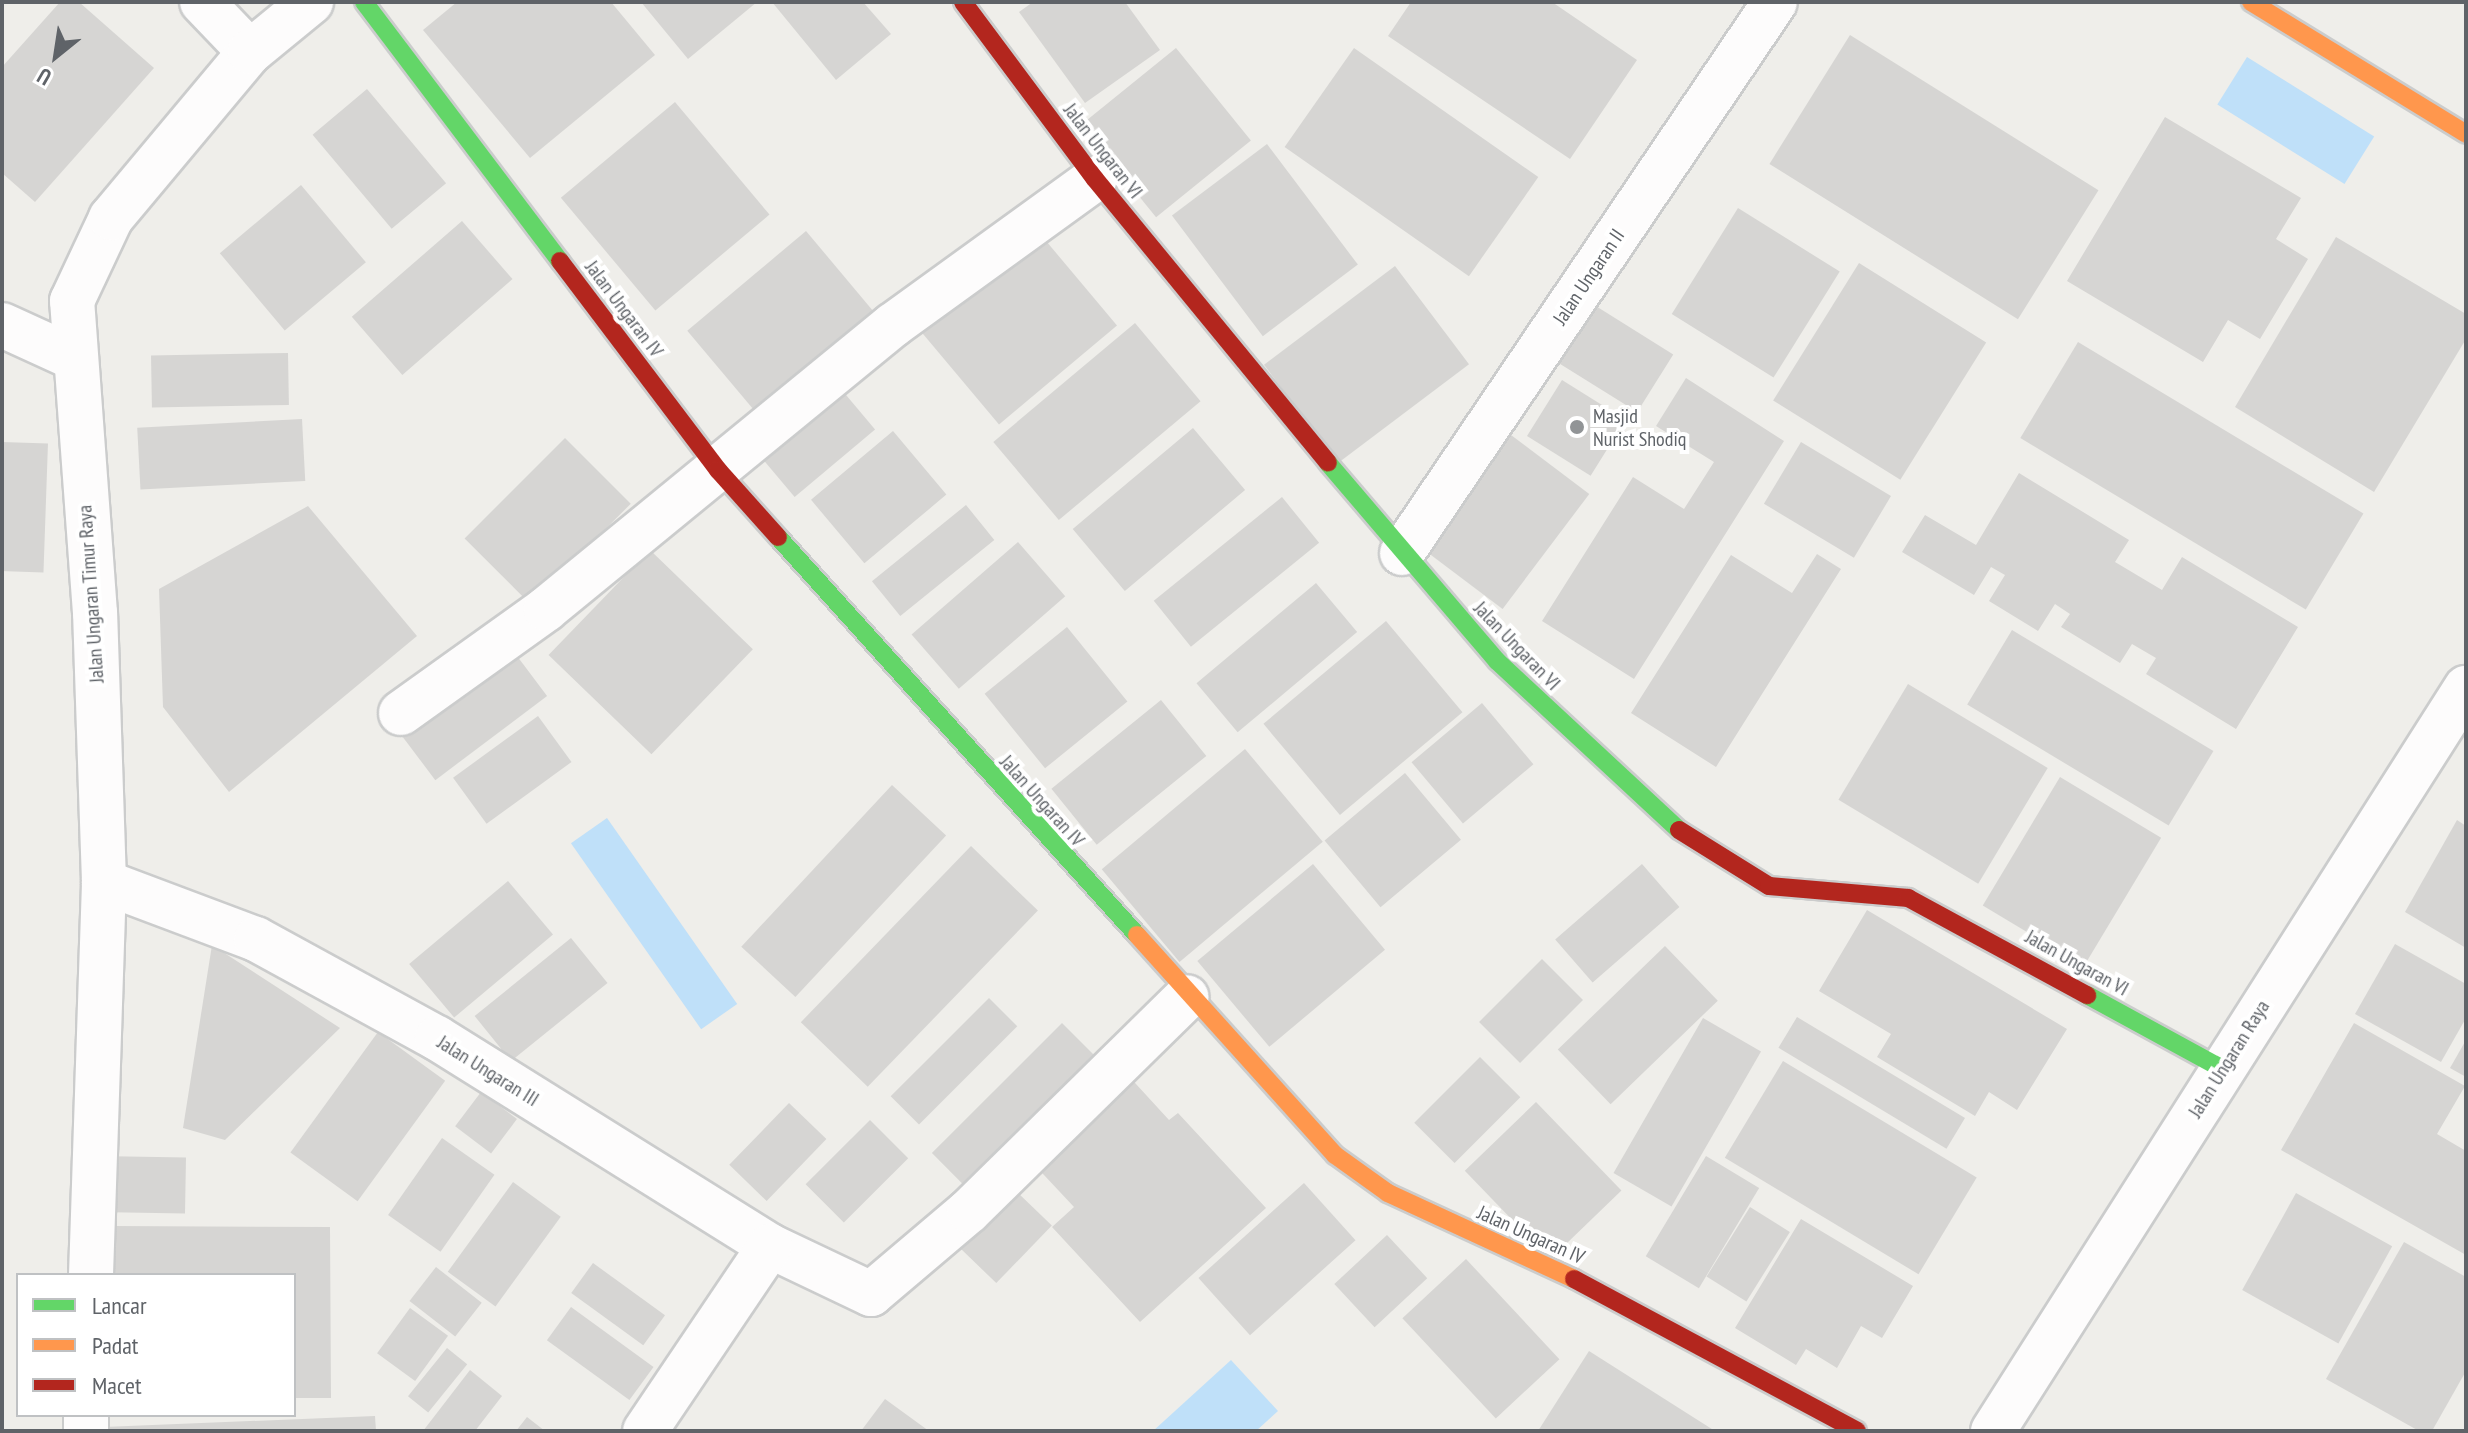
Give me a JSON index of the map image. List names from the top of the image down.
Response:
{
  "streets": {
    "street": [
      "Jalan Ungaran VI",
      "Jalan Ungaran II",
      "Jalan Ungaran IV",
      "Jalan Ungaran Timur Raya",
      "Jalan Ungaran Raya",
      "Jalan Ungaran III"
    ]
  },
  "crossings": [
    ["Jalan Ungaran VI", "Jalan Ungaran II"],
    ["Jalan Ungaran VI", "Jalan Ungaran Raya"],
    ["Jalan Ungaran IV", "Jalan Ungaran III"],
    ["Jalan Ungaran Timur Raya", "Jalan Ungaran III"]
  ],
  "places": ["Masjid Nurist Shodiq"],
  "legend": ["Lancar", "Padat", "Macet"],
  "north": "bottom left"
}
